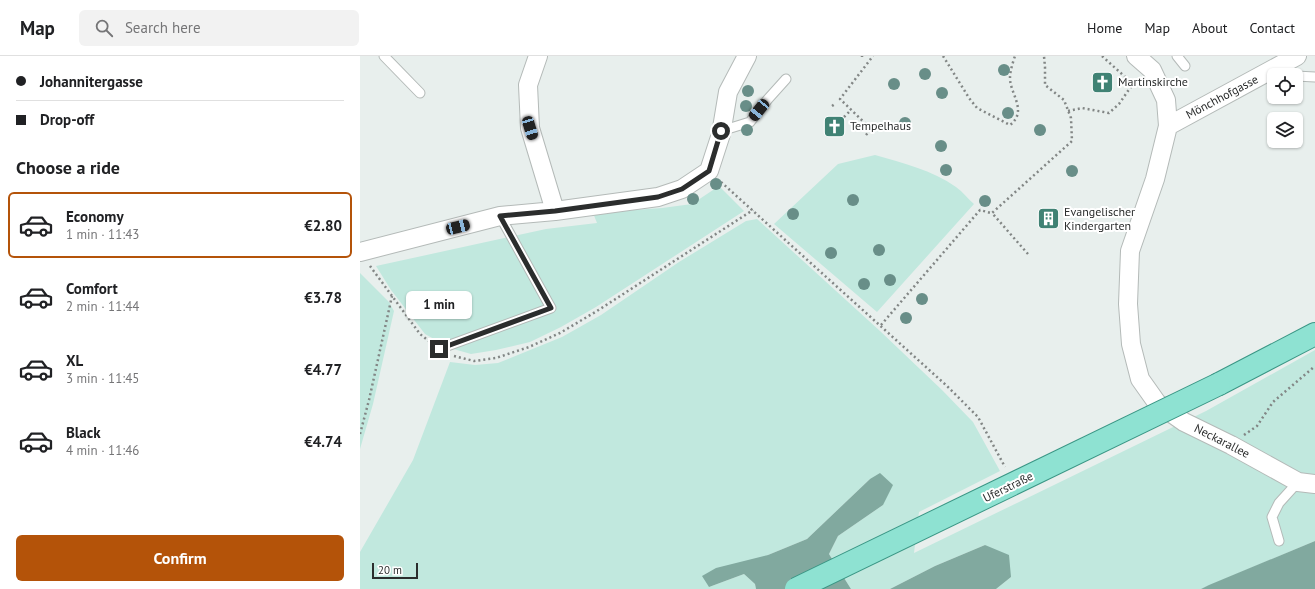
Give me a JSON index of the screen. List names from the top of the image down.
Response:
{
  "streets": {
    "main road": ["Uferstraße"],
    "street": ["Mönchhofgasse", "Neckarallee"]
  },
  "crossings": [
    ["Mönchhofgasse", "Neckarallee"]
  ],
  "places": {
    "church": ["Martinskirche", "Tempelhaus"],
    "building": ["Evangelischer Kindergarten"]
  },
  "scale_bar": "20 m",
  "page": {
    "header": "Map",
    "search": "Search here",
    "nav": [
      "Home",
      "Map",
      "About",
      "Contact"
    ],
    "banner": ["Johannitergasse", "Drop-off"],
    "heading": "Choose a ride",
    "list": [
      {
        "name": "Economy",
        "note": "1 min · 11:43",
        "value": "€2.80"
      },
      {
        "name": "Comfort",
        "note": "2 min · 11:44",
        "value": "€3.78"
      },
      {
        "name": "XL",
        "note": "3 min · 11:45",
        "value": "€4.77"
      },
      {
        "name": "Black",
        "note": "4 min · 11:46",
        "value": "€4.74"
      }
    ],
    "bubble": "1 min",
    "buttons": "Confirm",
    "scale": "20 m"
  }
}
